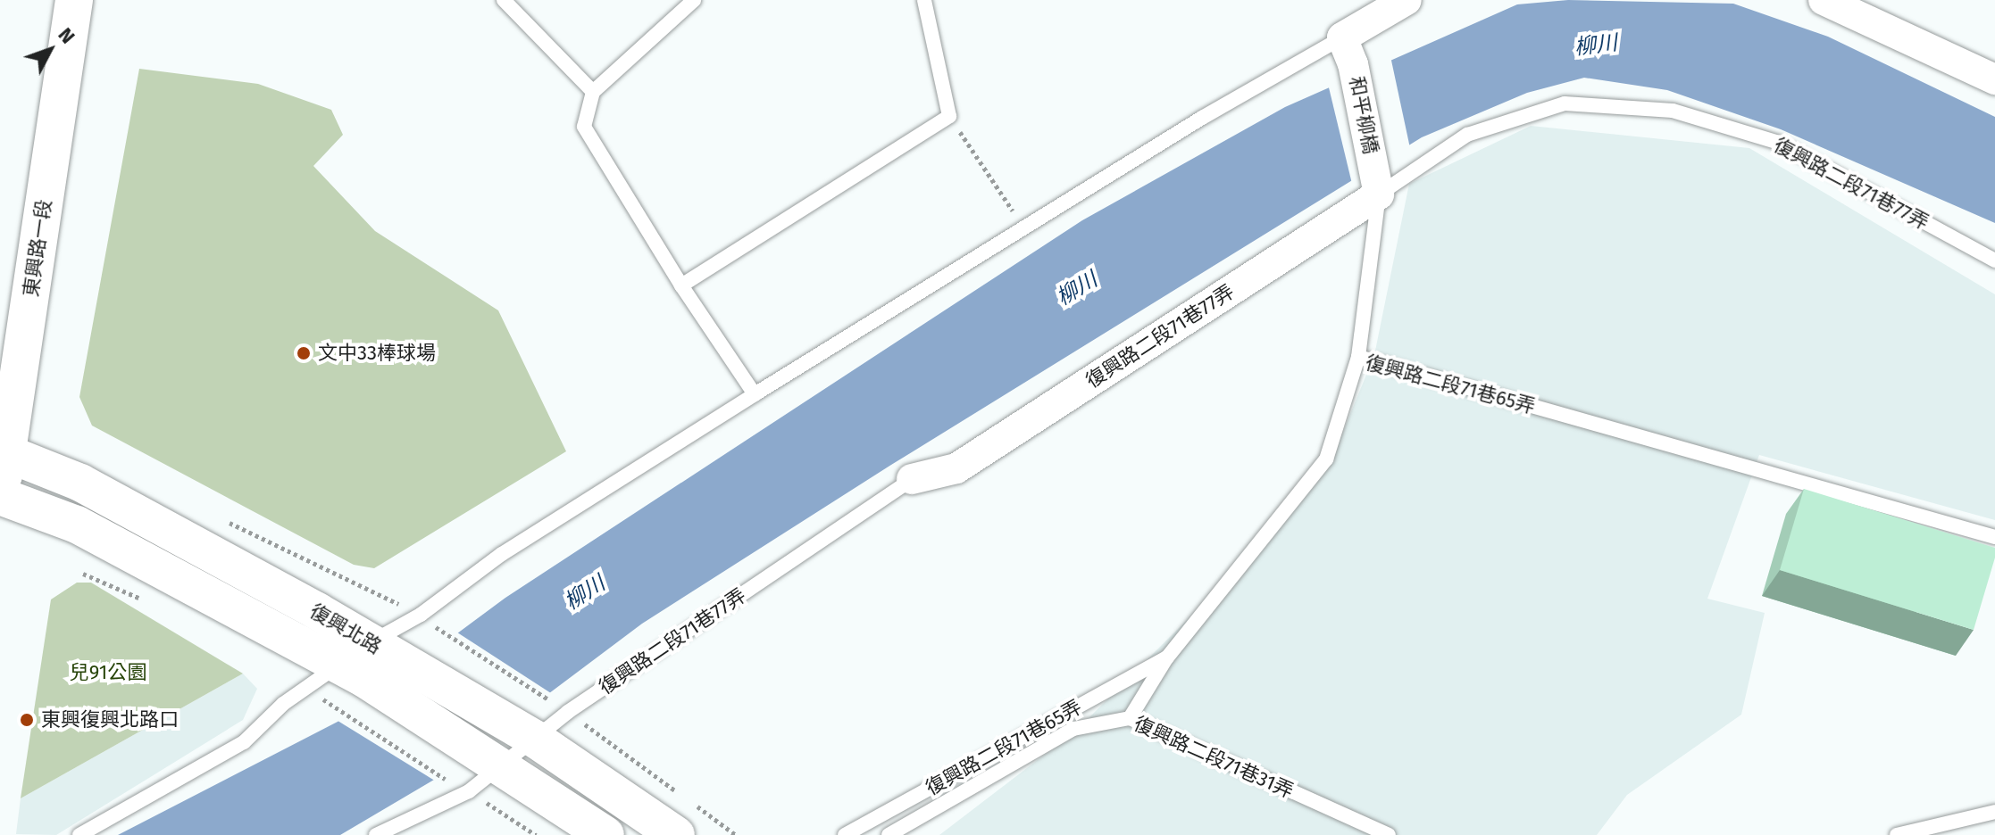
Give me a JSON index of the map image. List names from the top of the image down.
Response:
{
  "streets": {
    "street": [
      "和平柳橋",
      "復興路二段71巷77弄",
      "東興路一段",
      "復興北路"
    ],
    "lane": ["復興路二段71巷65弄", "復興路二段71巷31弄"]
  },
  "crossings": [
    ["和平柳橋", "復興路二段71巷77弄"],
    ["復興路二段71巷77弄", "復興北路"],
    ["東興路一段", "復興北路"]
  ],
  "water": ["柳川"],
  "parks": ["兒91公園"],
  "places": ["文中33棒球場", "東興復興北路口"],
  "north": "top right"
}
